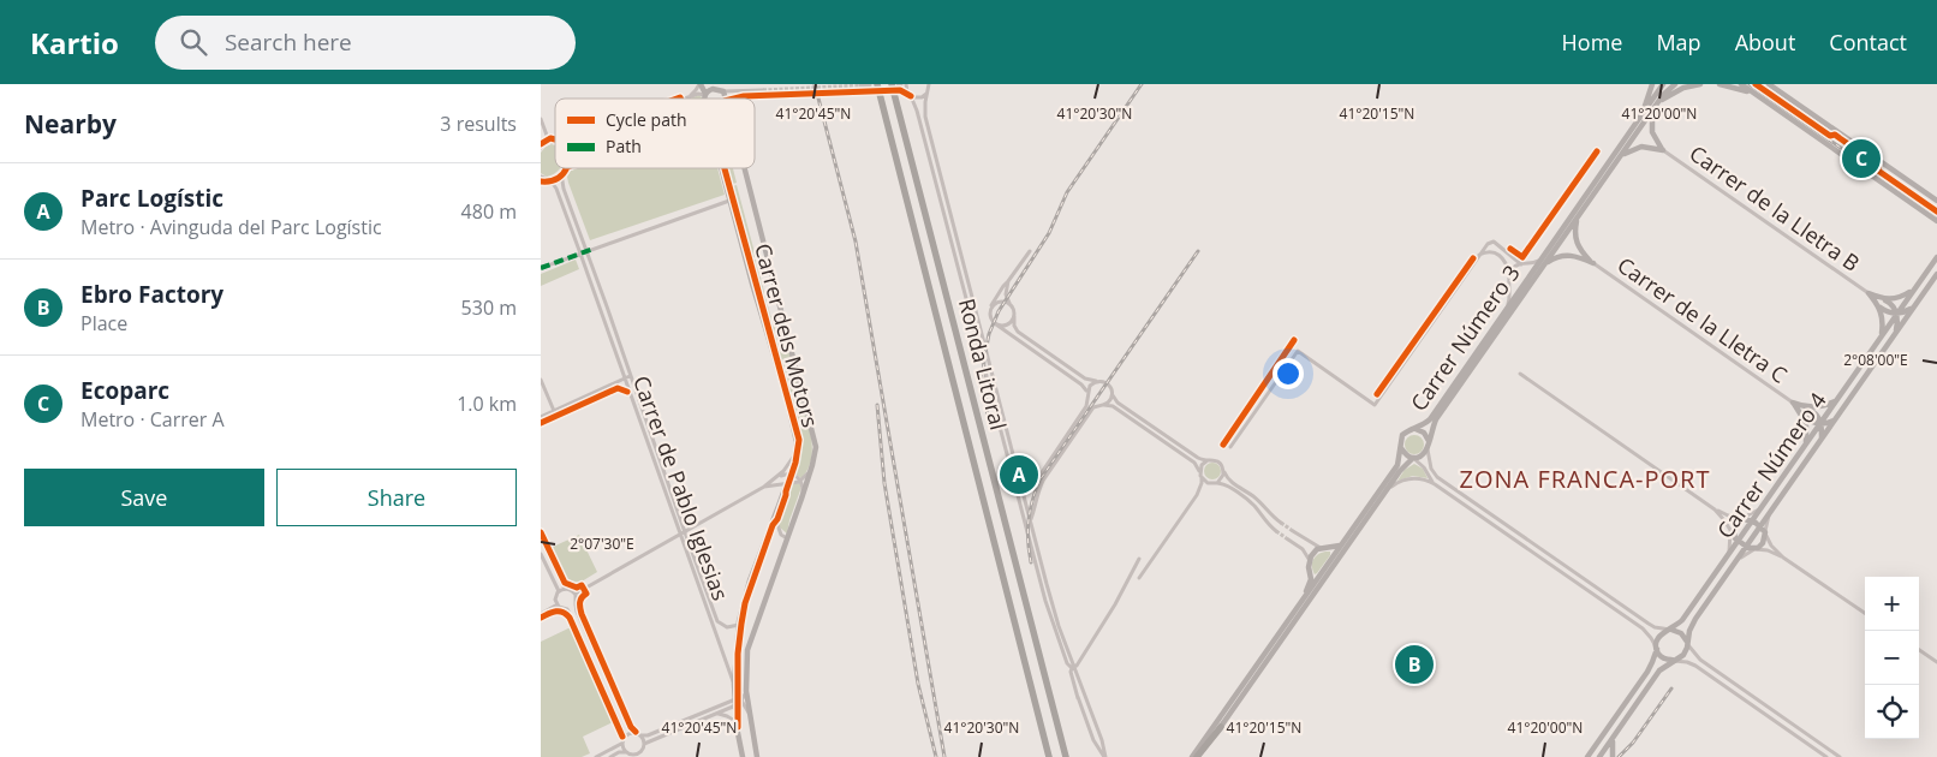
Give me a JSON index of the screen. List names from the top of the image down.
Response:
{
  "streets": {
    "highway": ["Ronda Litoral"],
    "street": [
      "Carrer de la Lletra B",
      "Carrer de la Lletra C",
      "Carrer dels Motors",
      "Carrer Número 3",
      "Carrer Número 4",
      "Carrer de Pablo Iglesias"
    ]
  },
  "crossings": [
    ["Carrer dels Motors", "Carrer de Pablo Iglesias"]
  ],
  "districts": ["ZONA FRANCA-PORT"],
  "legend": ["Cycle path", "Path"],
  "page": {
    "header": "Kartio",
    "search": "Search here",
    "nav": [
      "Home",
      "Map",
      "About",
      "Contact"
    ],
    "heading": ["Nearby", "3 results"],
    "pins": ["C", "A", "B"],
    "list": [
      {
        "mark": "A",
        "name": "Parc Logístic",
        "note": "Metro · Avinguda del Parc Logístic",
        "value": "480 m"
      },
      {
        "mark": "B",
        "name": "Ebro Factory",
        "note": "Place",
        "value": "530 m"
      },
      {
        "mark": "C",
        "name": "Ecoparc",
        "note": "Metro · Carrer A",
        "value": "1.0 km"
      }
    ],
    "buttons": ["Save", "Share"],
    "map_buttons": ["+", "−"]
  },
  "coordinates": [
    "41°20'45\"N",
    "41°20'30\"N",
    "41°20'15\"N",
    "41°20'00\"N",
    "2°08'00\"E",
    "2°07'30\"E"
  ]
}
